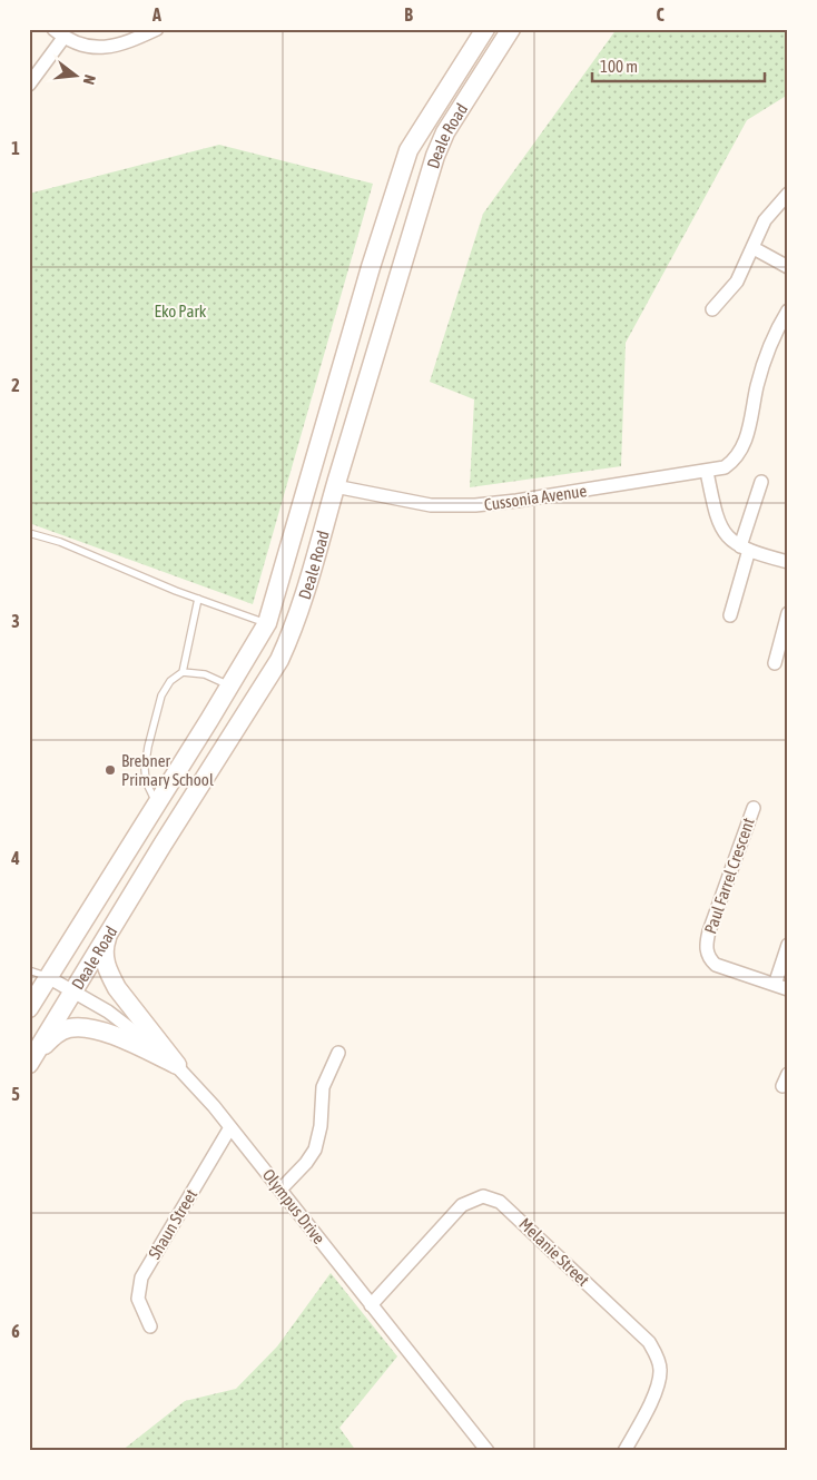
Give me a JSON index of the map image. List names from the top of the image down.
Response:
{
  "streets": {
    "street": [
      "Deale Road",
      "Cussonia Avenue",
      "Paul Farrel Crescent",
      "Olympus Drive",
      "Shaun Street",
      "Melanie Street"
    ]
  },
  "crossings": [
    ["Deale Road", "Cussonia Avenue"],
    ["Deale Road", "Olympus Drive"],
    ["Olympus Drive", "Shaun Street"],
    ["Olympus Drive", "Melanie Street"]
  ],
  "parks": ["Eko Park"],
  "places": ["Brebner Primary School"],
  "scale_bar": "100 m",
  "north": "right",
  "grid": {
    "columns": ["A", "B", "C"],
    "rows": [
      "1",
      "2",
      "3",
      "4",
      "5",
      "6"
    ]
  }
}
